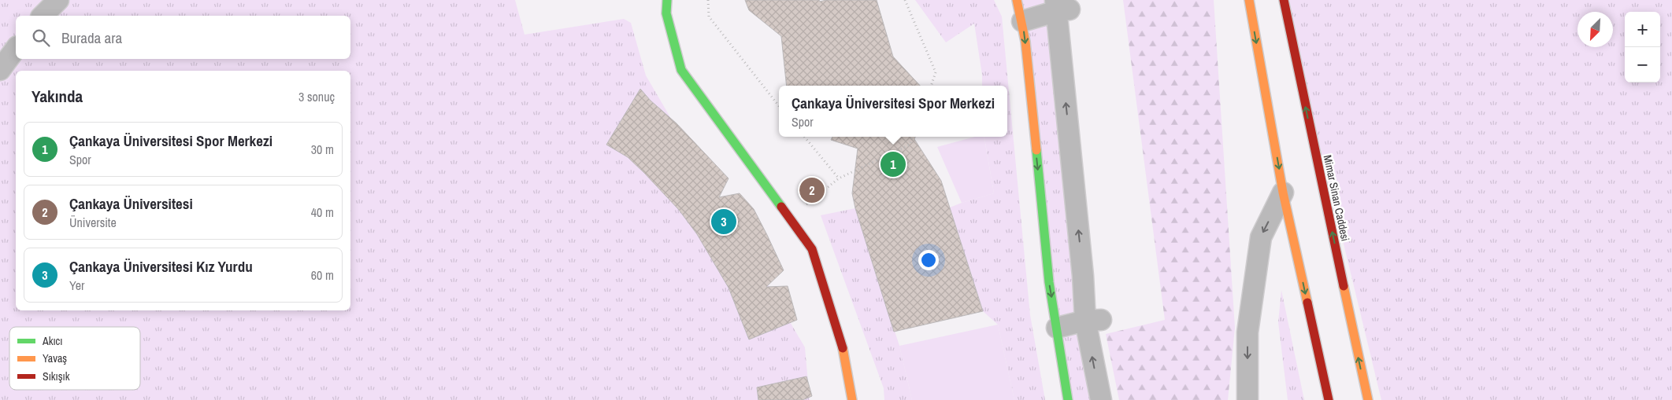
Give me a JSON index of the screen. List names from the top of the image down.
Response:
{
  "streets": {
    "street": ["Mimar Sinan Caddesi"]
  },
  "legend": ["Akıcı", "Yavaş", "Sıkışık"],
  "north": "bottom left",
  "page": {
    "map_buttons": ["+", "−"],
    "search": "Burada ara",
    "heading": ["Yakında", "3 sonuç"],
    "popup": ["Çankaya Üniversitesi Spor Merkezi", "Spor"],
    "list": [
      {
        "mark": "1",
        "name": "Çankaya Üniversitesi Spor Merkezi",
        "note": "Spor",
        "value": "30 m"
      },
      {
        "mark": "2",
        "name": "Çankaya Üniversitesi",
        "note": "Üniversite",
        "value": "40 m"
      },
      {
        "mark": "3",
        "name": "Çankaya Üniversitesi Kız Yurdu",
        "note": "Yer",
        "value": "60 m"
      }
    ],
    "pins": ["1", "2", "3"]
  }
}
